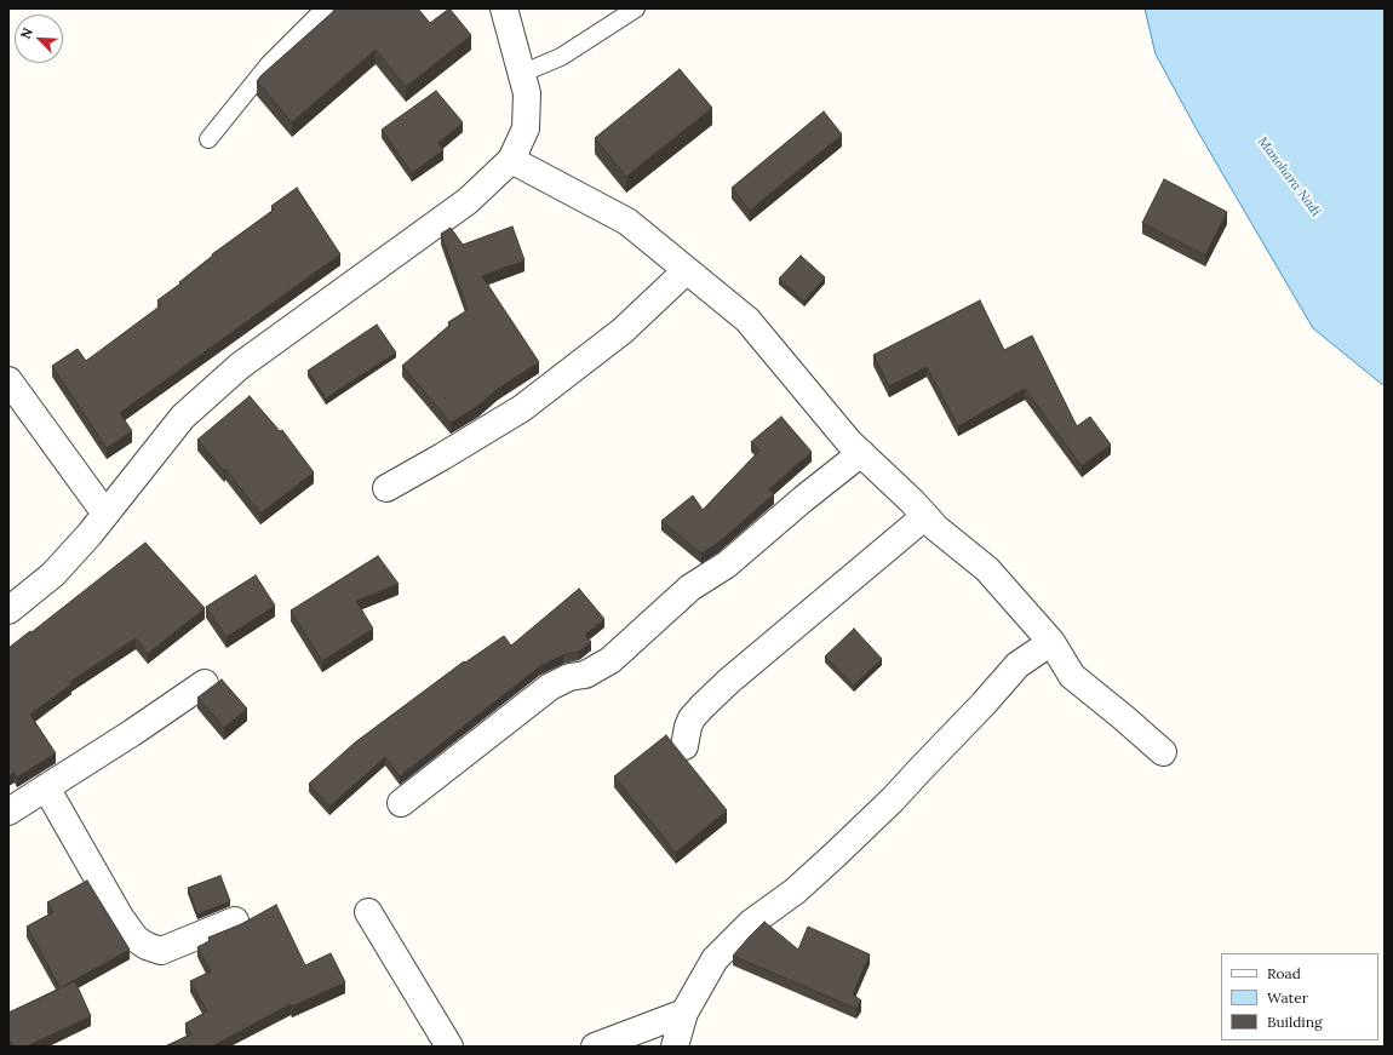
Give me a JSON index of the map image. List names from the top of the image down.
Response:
{
  "water": ["Manohara Nadi"],
  "legend": ["Road", "Water", "Building"],
  "north": "top left"
}
